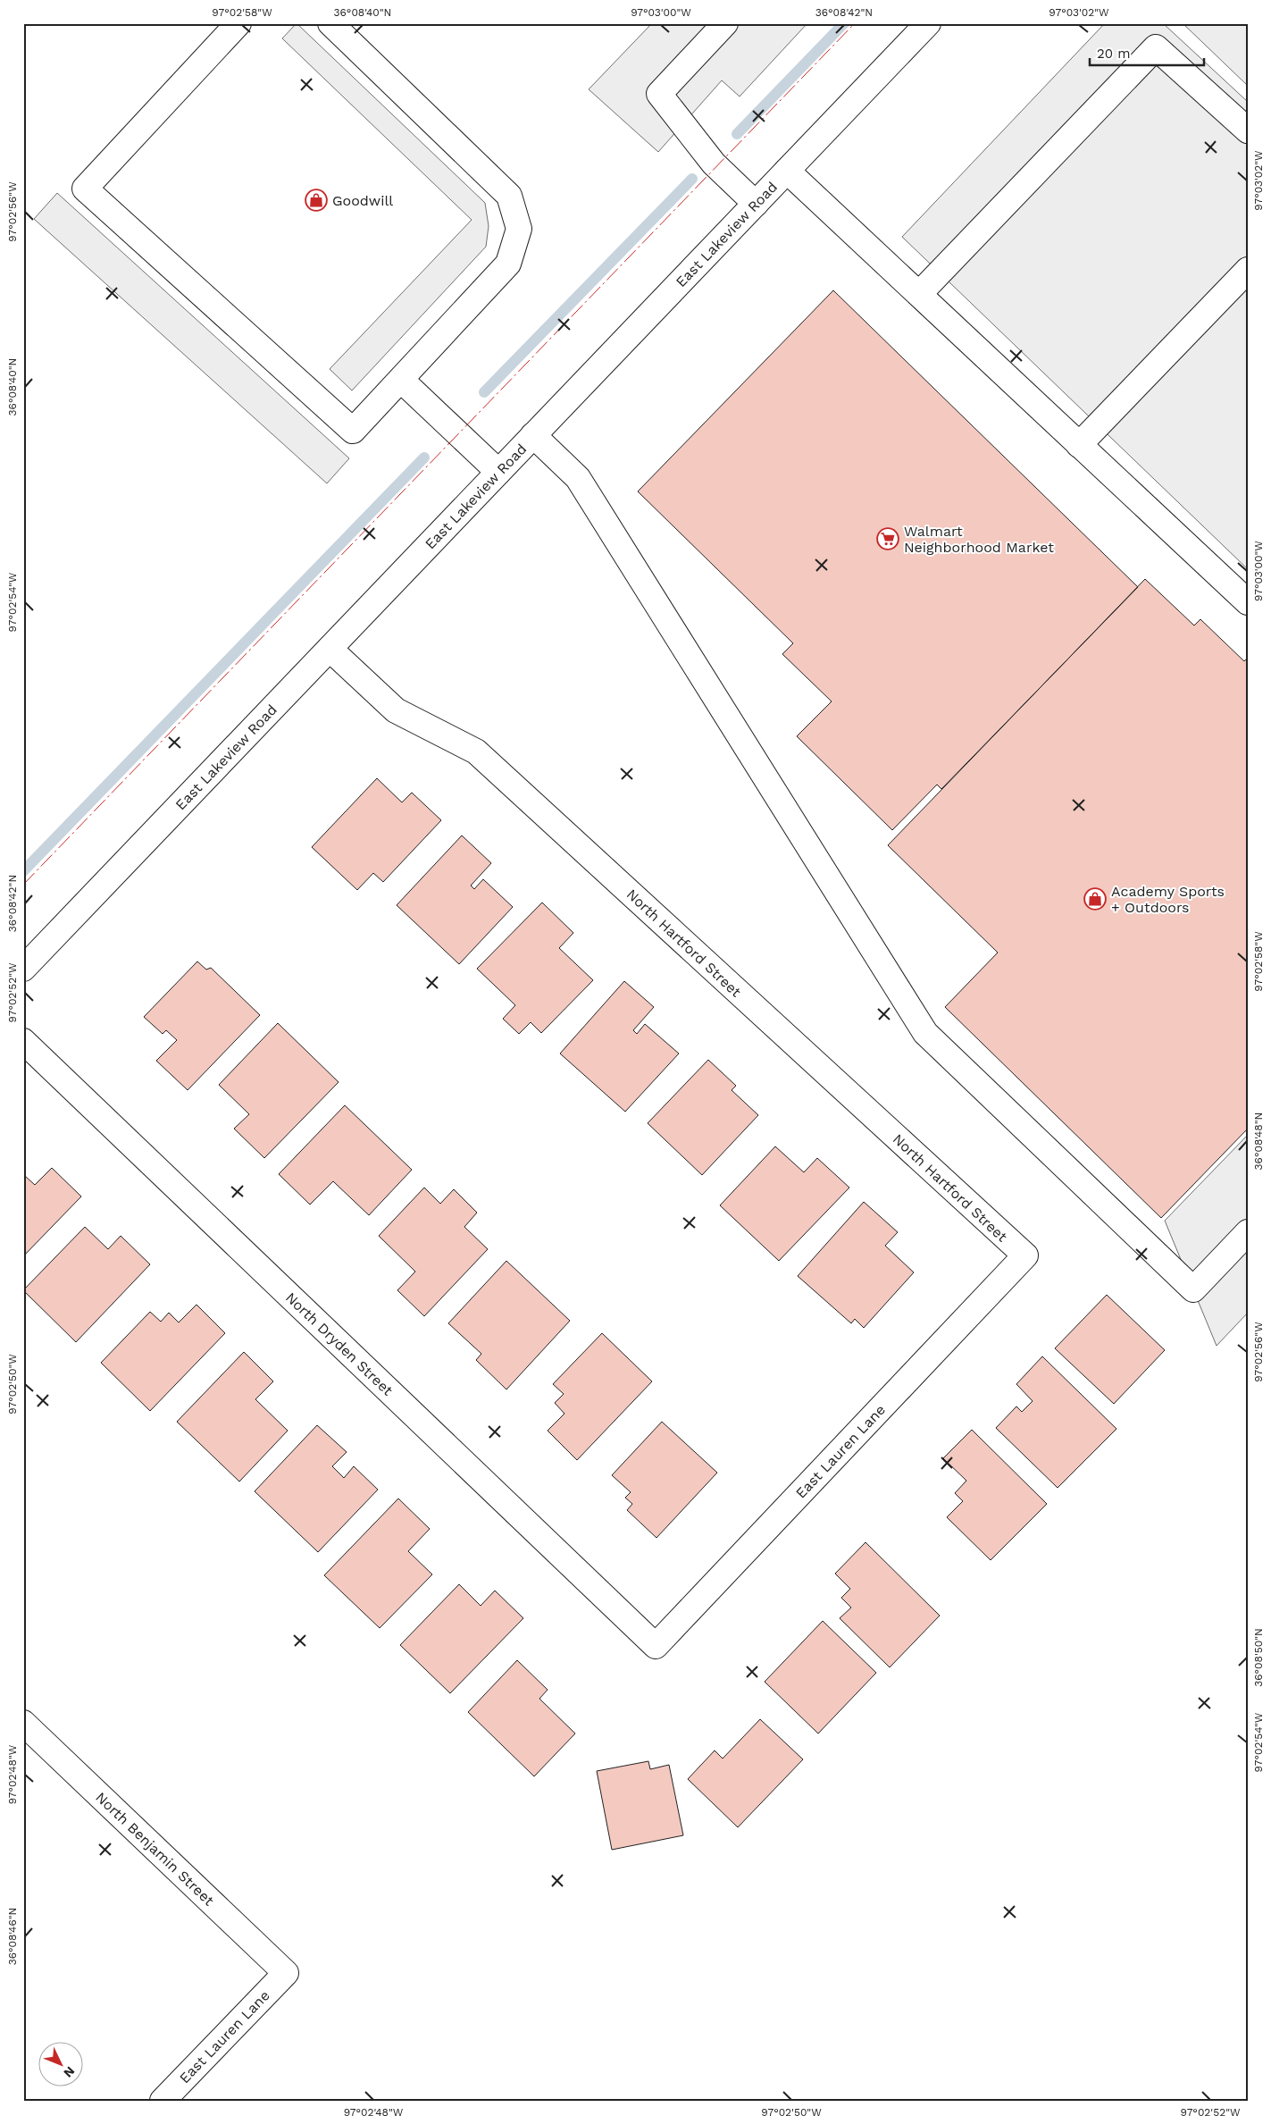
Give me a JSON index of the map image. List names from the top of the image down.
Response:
{
  "streets": {
    "street": [
      "East Lakeview Road",
      "North Hartford Street",
      "North Dryden Street",
      "East Lauren Lane",
      "North Benjamin Street"
    ]
  },
  "crossings": [
    ["East Lakeview Road", "North Hartford Street"],
    ["North Hartford Street", "East Lauren Lane"],
    ["North Dryden Street", "East Lauren Lane"],
    ["East Lauren Lane", "North Benjamin Street"]
  ],
  "places": {
    "shop": ["Goodwill", "Academy Sports + Outdoors"],
    "supermarket": ["Walmart Neighborhood Market"]
  },
  "scale_bar": "20 m",
  "north": "bottom right",
  "coordinates": [
    "97°02'58\"W",
    "36°08'40\"N",
    "97°03'00\"W",
    "36°08'42\"N",
    "97°03'02\"W",
    "97°02'56\"W",
    "97°02'54\"W",
    "97°02'52\"W",
    "36°08'48\"N",
    "97°02'50\"W",
    "36°08'50\"N",
    "97°02'48\"W",
    "36°08'46\"N"
  ]
}
